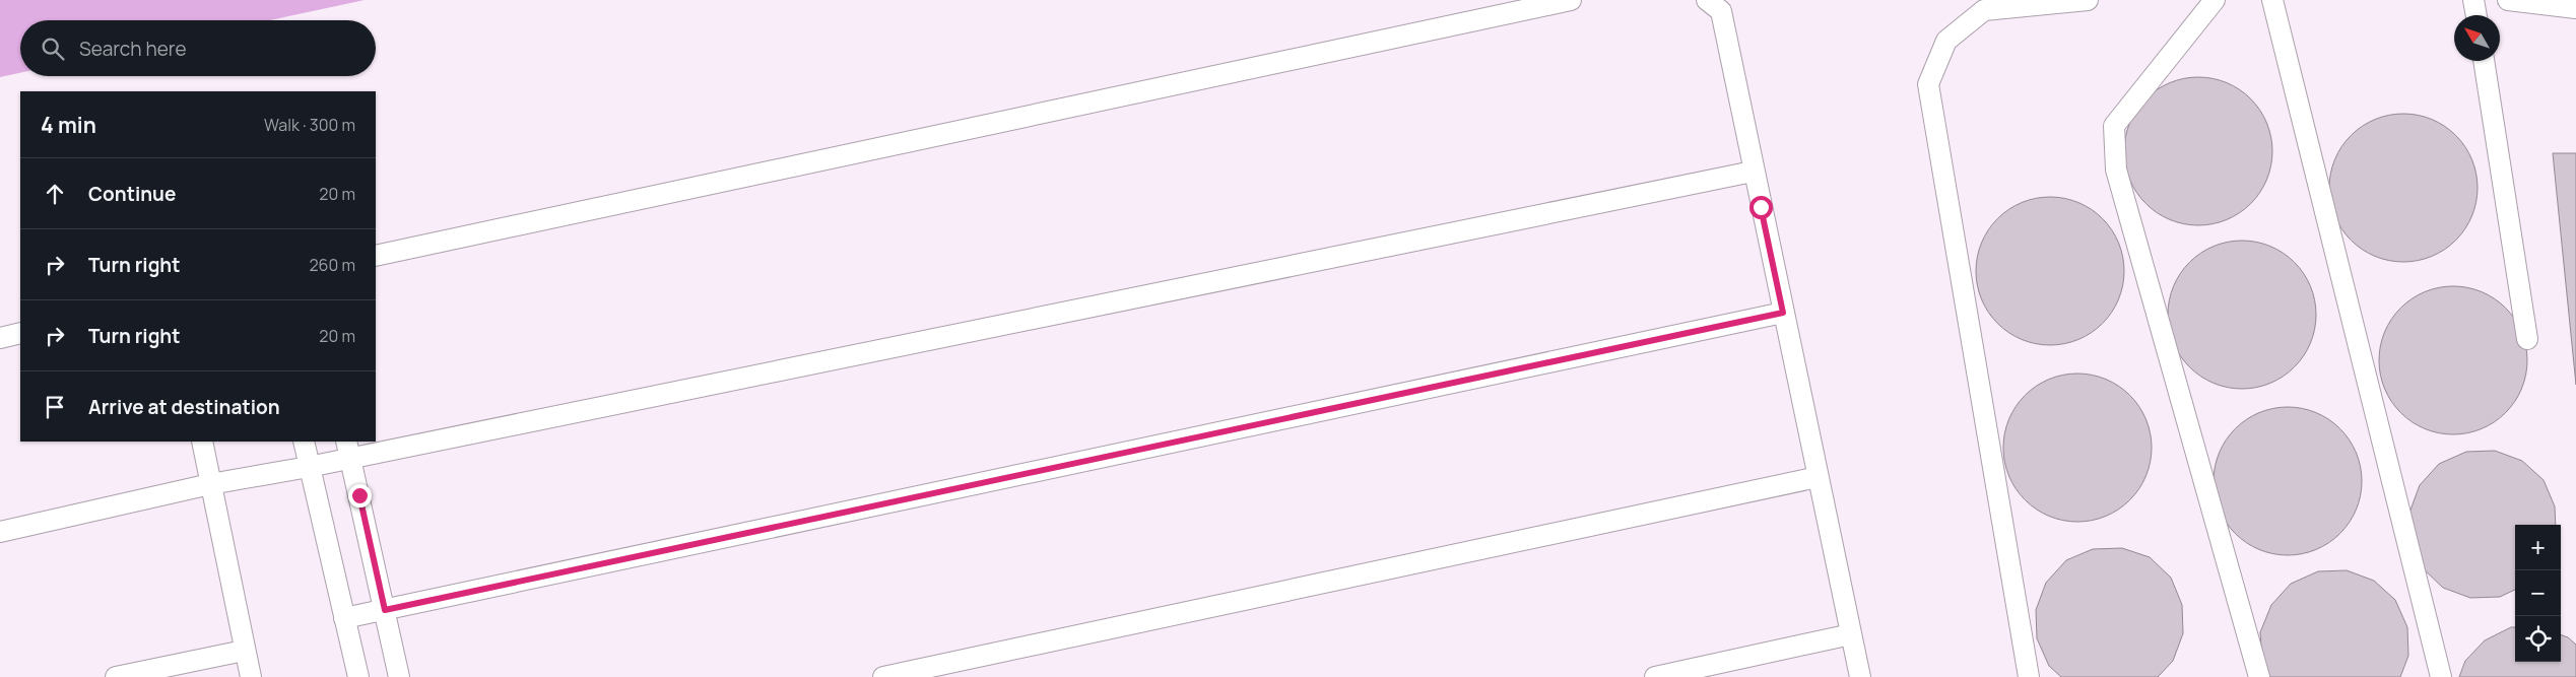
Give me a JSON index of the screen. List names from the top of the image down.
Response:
{
  "north": "top left",
  "page": {
    "search": "Search here",
    "heading": ["4 min", "Walk · 300 m"],
    "list": [
      ["Continue", "20 m"],
      ["Turn right", "260 m"],
      ["Turn right", "20 m"],
      "Arrive at destination"
    ],
    "map_buttons": ["+", "−"]
  }
}
